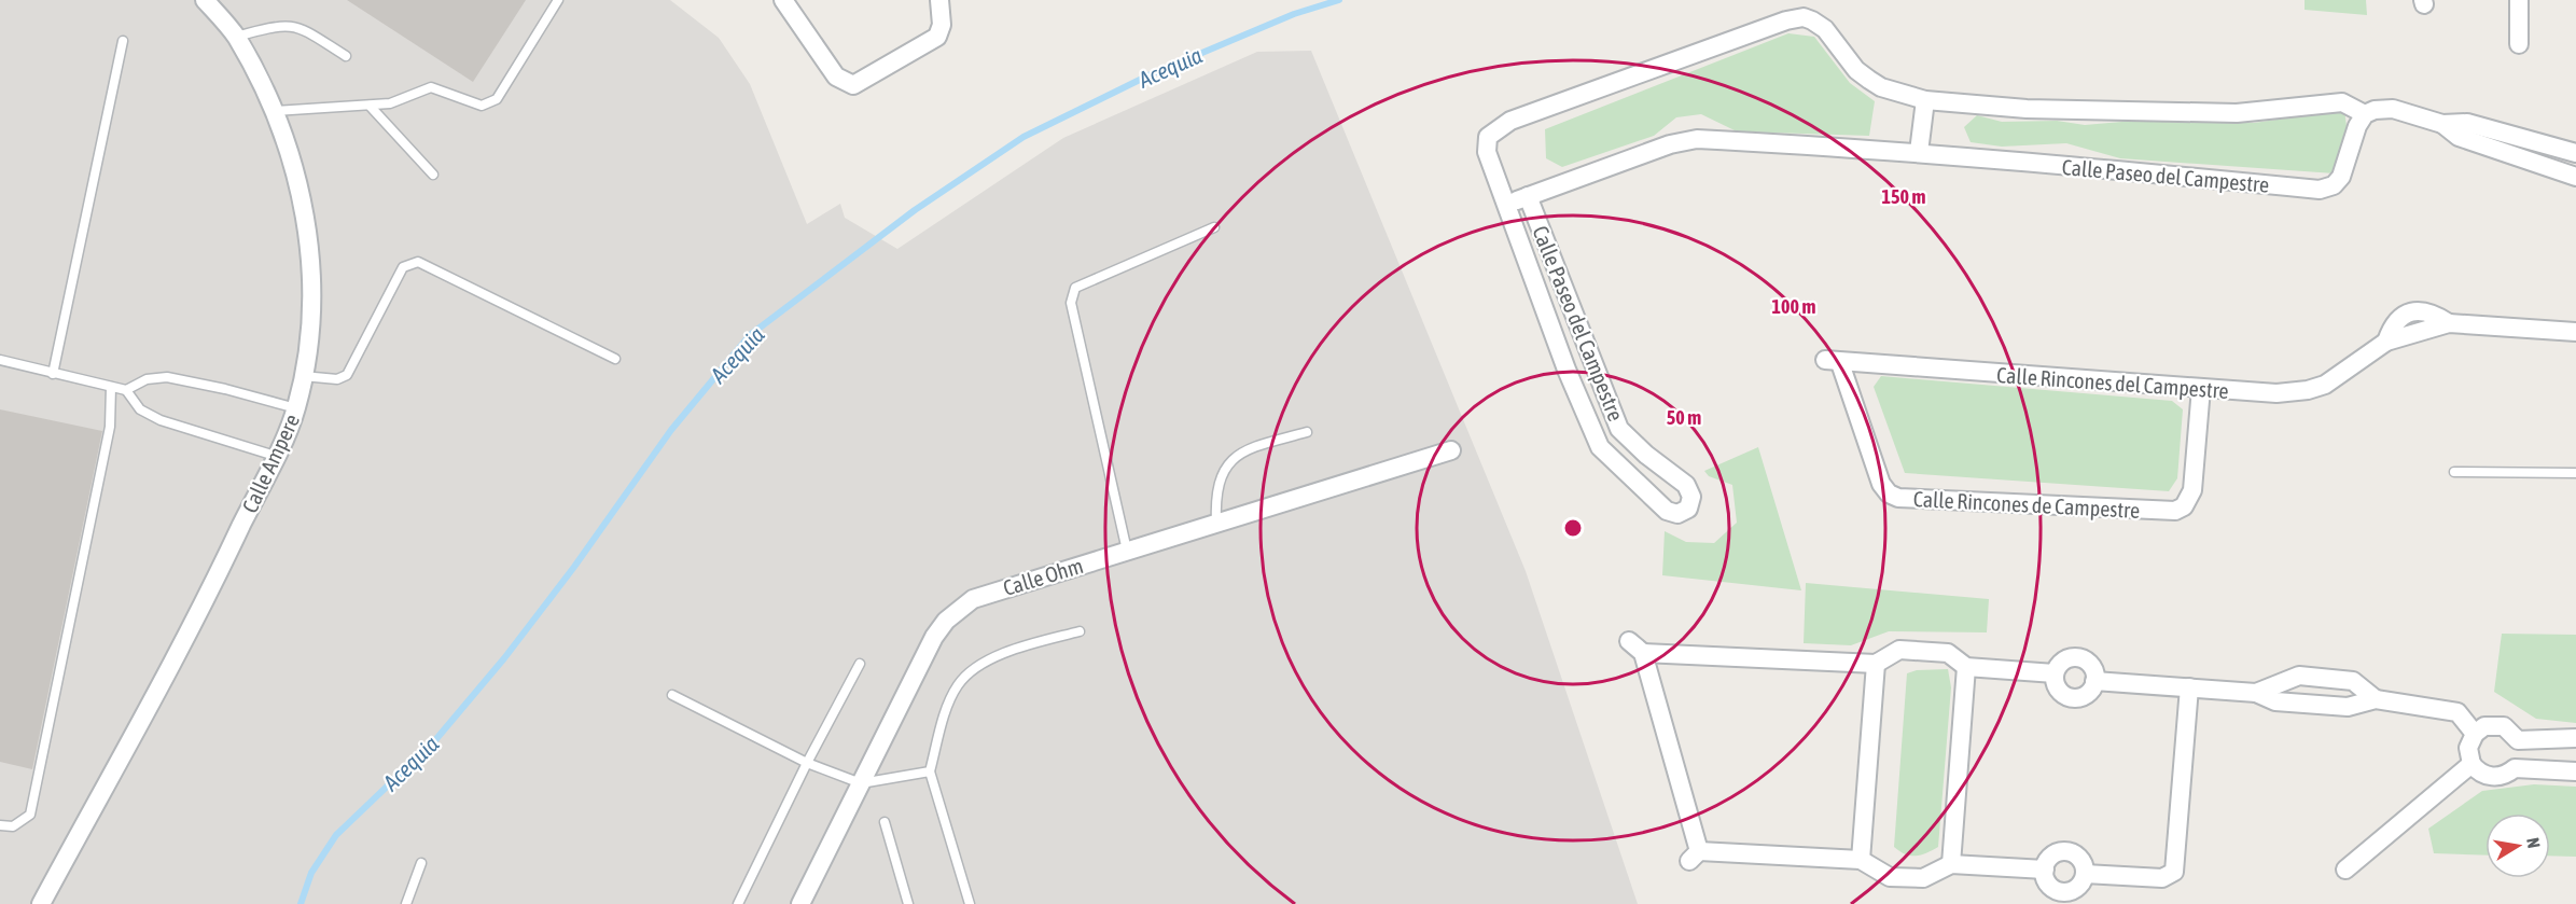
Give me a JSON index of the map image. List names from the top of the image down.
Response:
{
  "streets": {
    "street": [
      "Calle Paseo del Campestre",
      "Calle Rincones del Campestre",
      "Calle Ampere",
      "Calle Rincones de Campestre",
      "Calle Ohm"
    ]
  },
  "crossings": [
    ["Calle Rincones del Campestre", "Calle Rincones de Campestre"]
  ],
  "water": ["Acequia"],
  "north": "right",
  "rings": ["150 m", "100 m", "50 m"]
}
